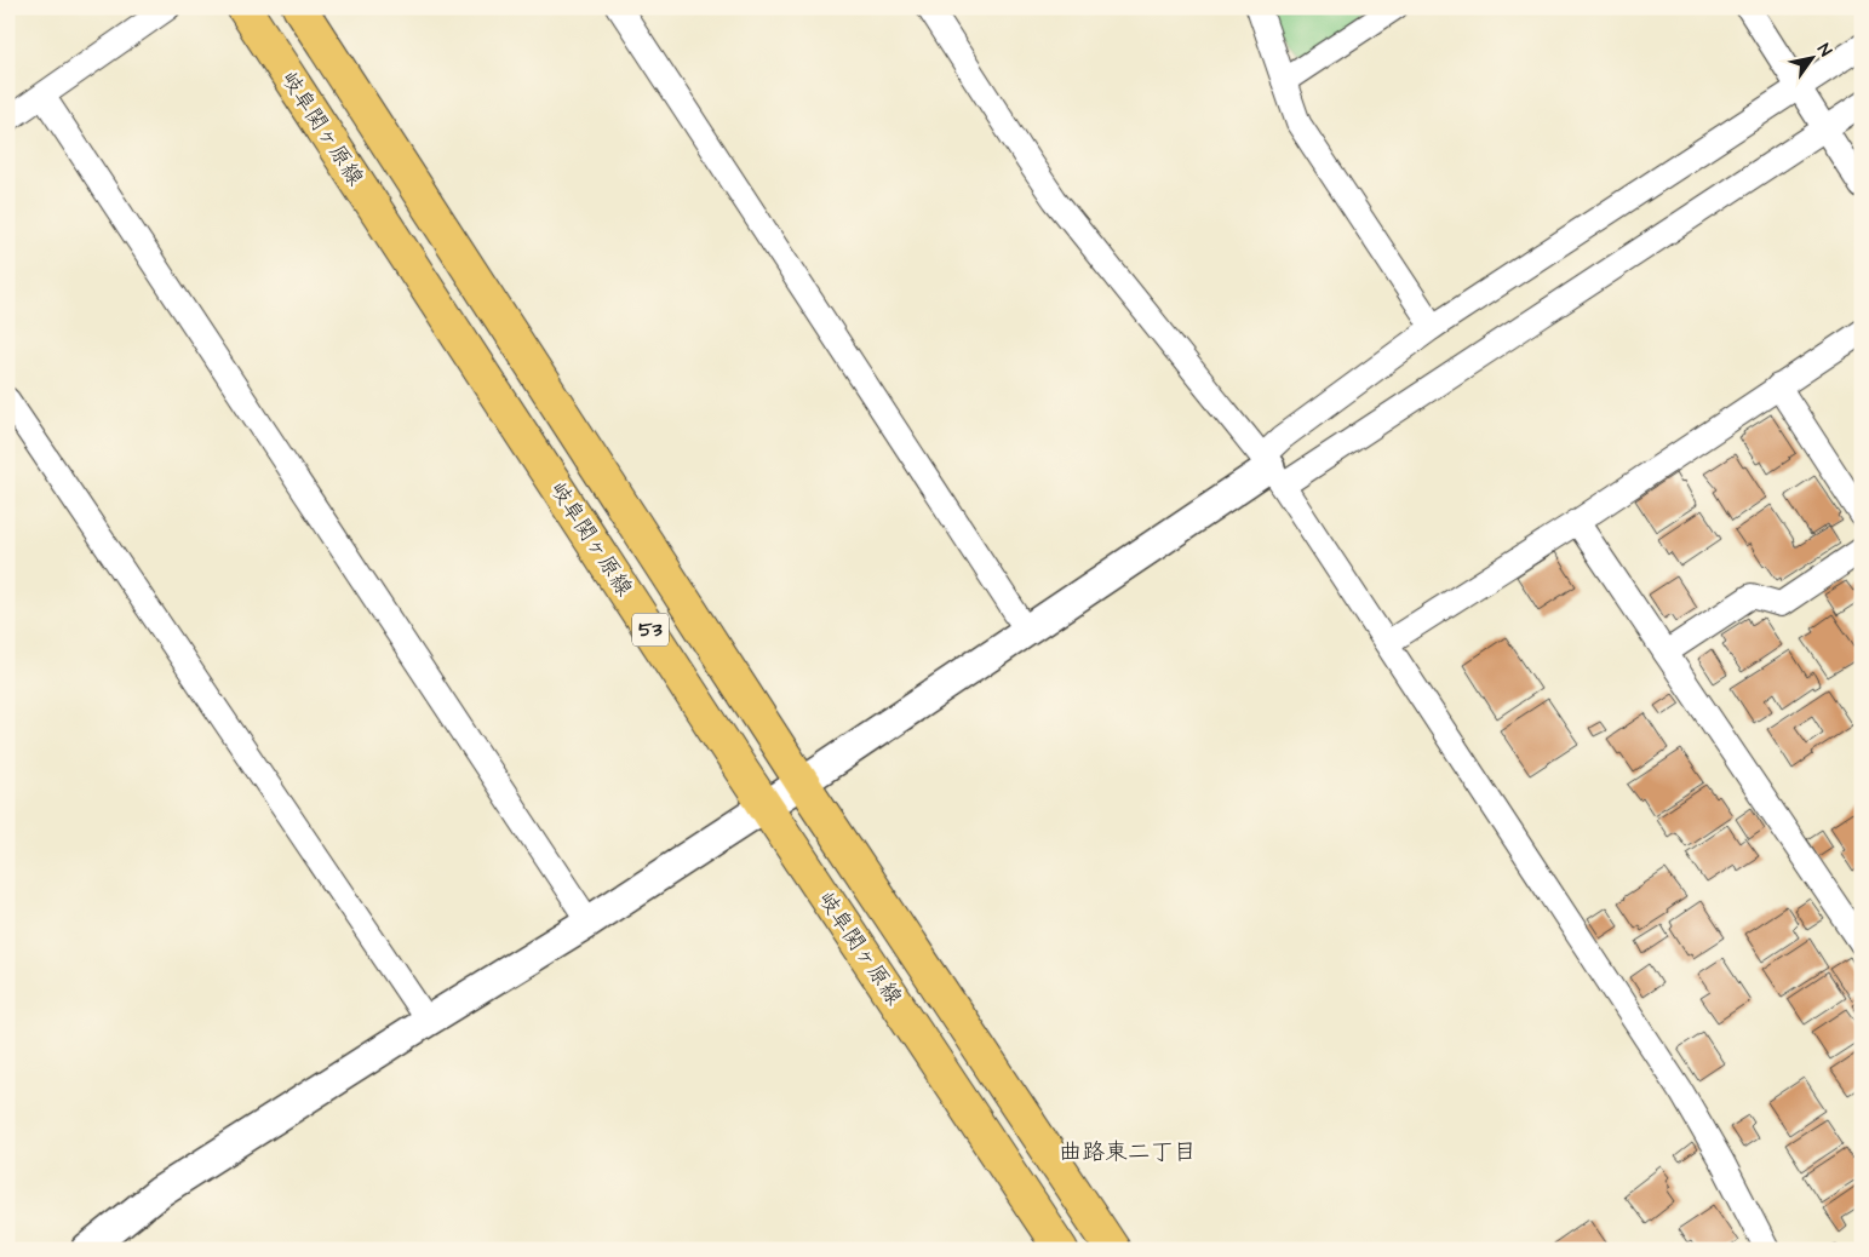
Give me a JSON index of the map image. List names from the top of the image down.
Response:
{
  "streets": {
    "main road": ["岐阜関ヶ原線", "53"]
  },
  "districts": ["曲路東二丁目"],
  "north": "top right"
}
